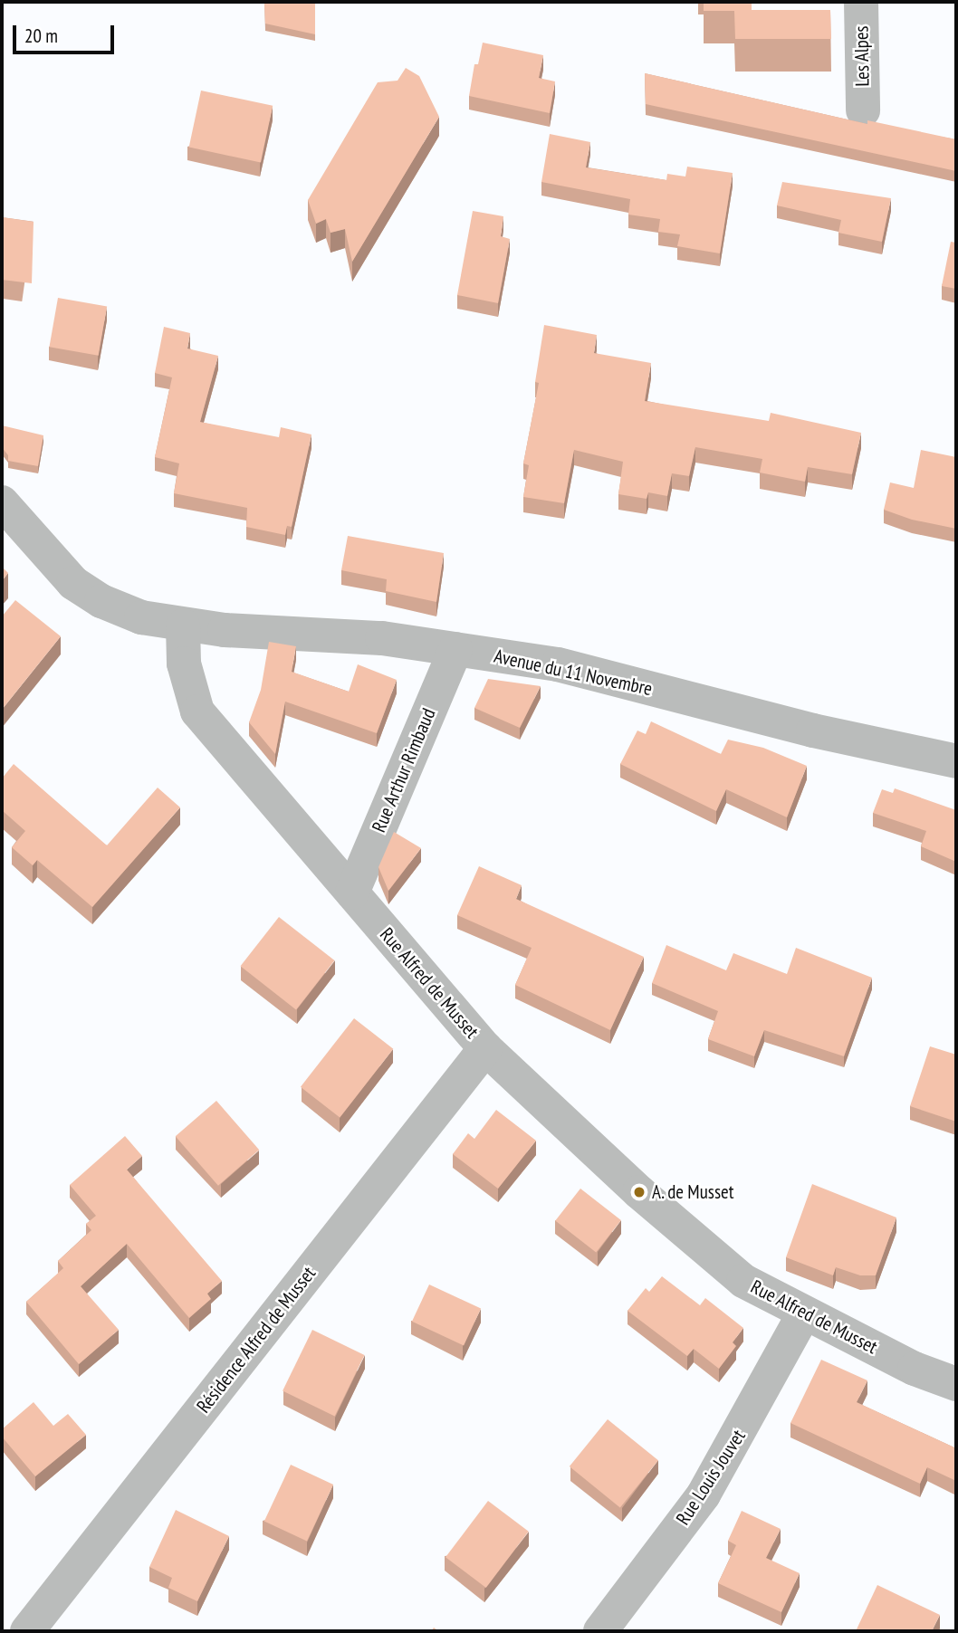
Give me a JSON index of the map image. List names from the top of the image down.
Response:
{
  "streets": {
    "street": [
      "Les Alpes",
      "Avenue du 11 Novembre",
      "Rue Arthur Rimbaud",
      "Rue Alfred de Musset",
      "Résidence Alfred de Musset",
      "Rue Louis Jouvet"
    ]
  },
  "crossings": [
    ["Avenue du 11 Novembre", "Rue Arthur Rimbaud"],
    ["Avenue du 11 Novembre", "Rue Alfred de Musset"],
    ["Rue Arthur Rimbaud", "Rue Alfred de Musset"],
    ["Rue Alfred de Musset", "Résidence Alfred de Musset"],
    ["Rue Alfred de Musset", "Rue Louis Jouvet"]
  ],
  "places": ["A. de Musset"],
  "scale_bar": "20 m"
}
